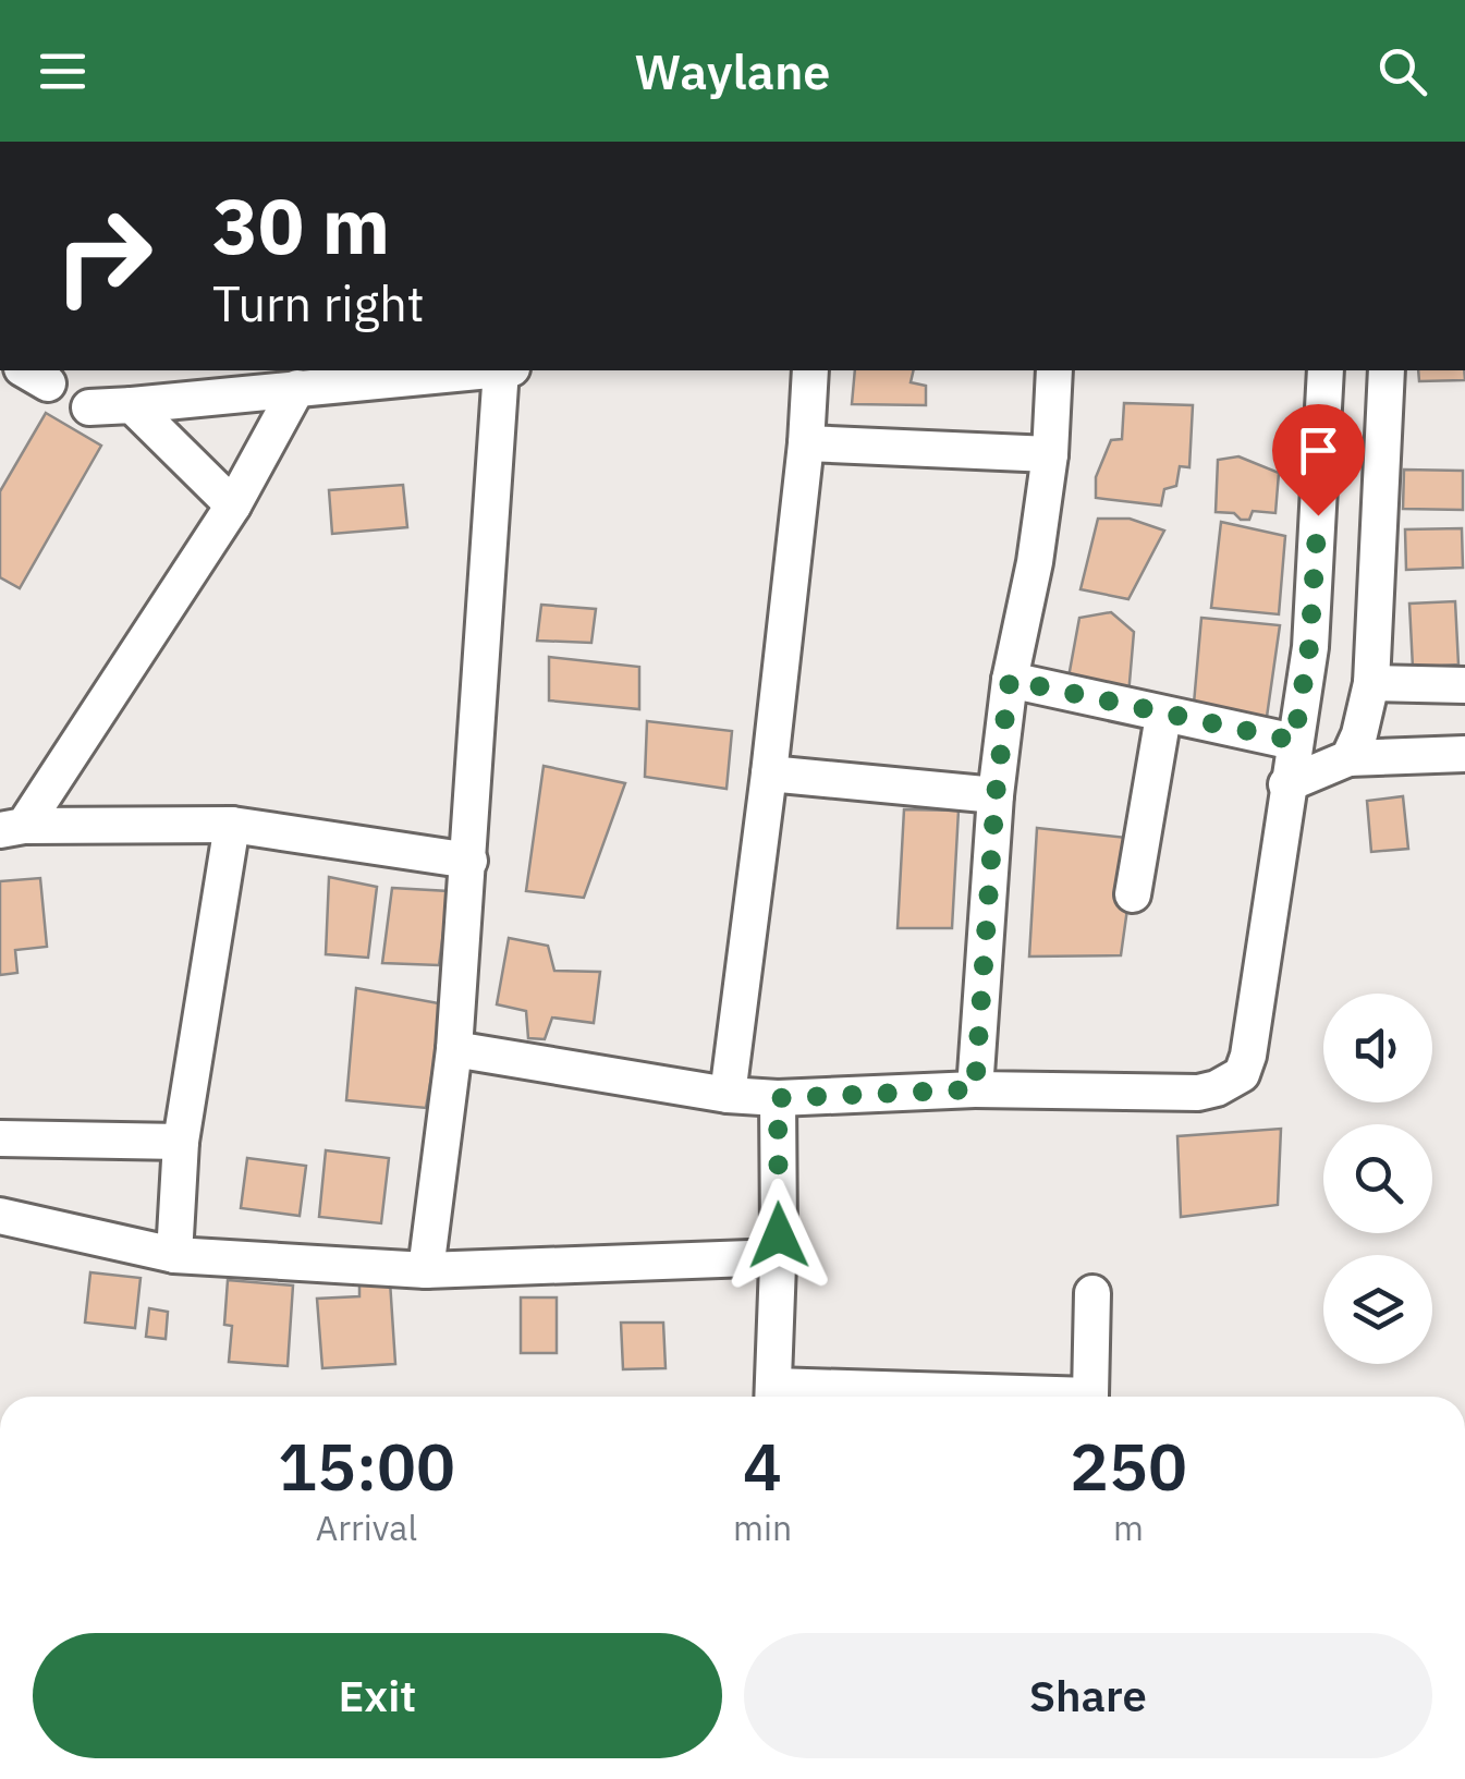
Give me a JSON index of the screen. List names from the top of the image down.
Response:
{
  "page": {
    "header": "Waylane",
    "turn": ["30 m", "Turn right"],
    "eta": [
      "15:00",
      "Arrival",
      "4",
      "min",
      "250",
      "m"
    ],
    "buttons": ["Exit", "Share"]
  }
}
